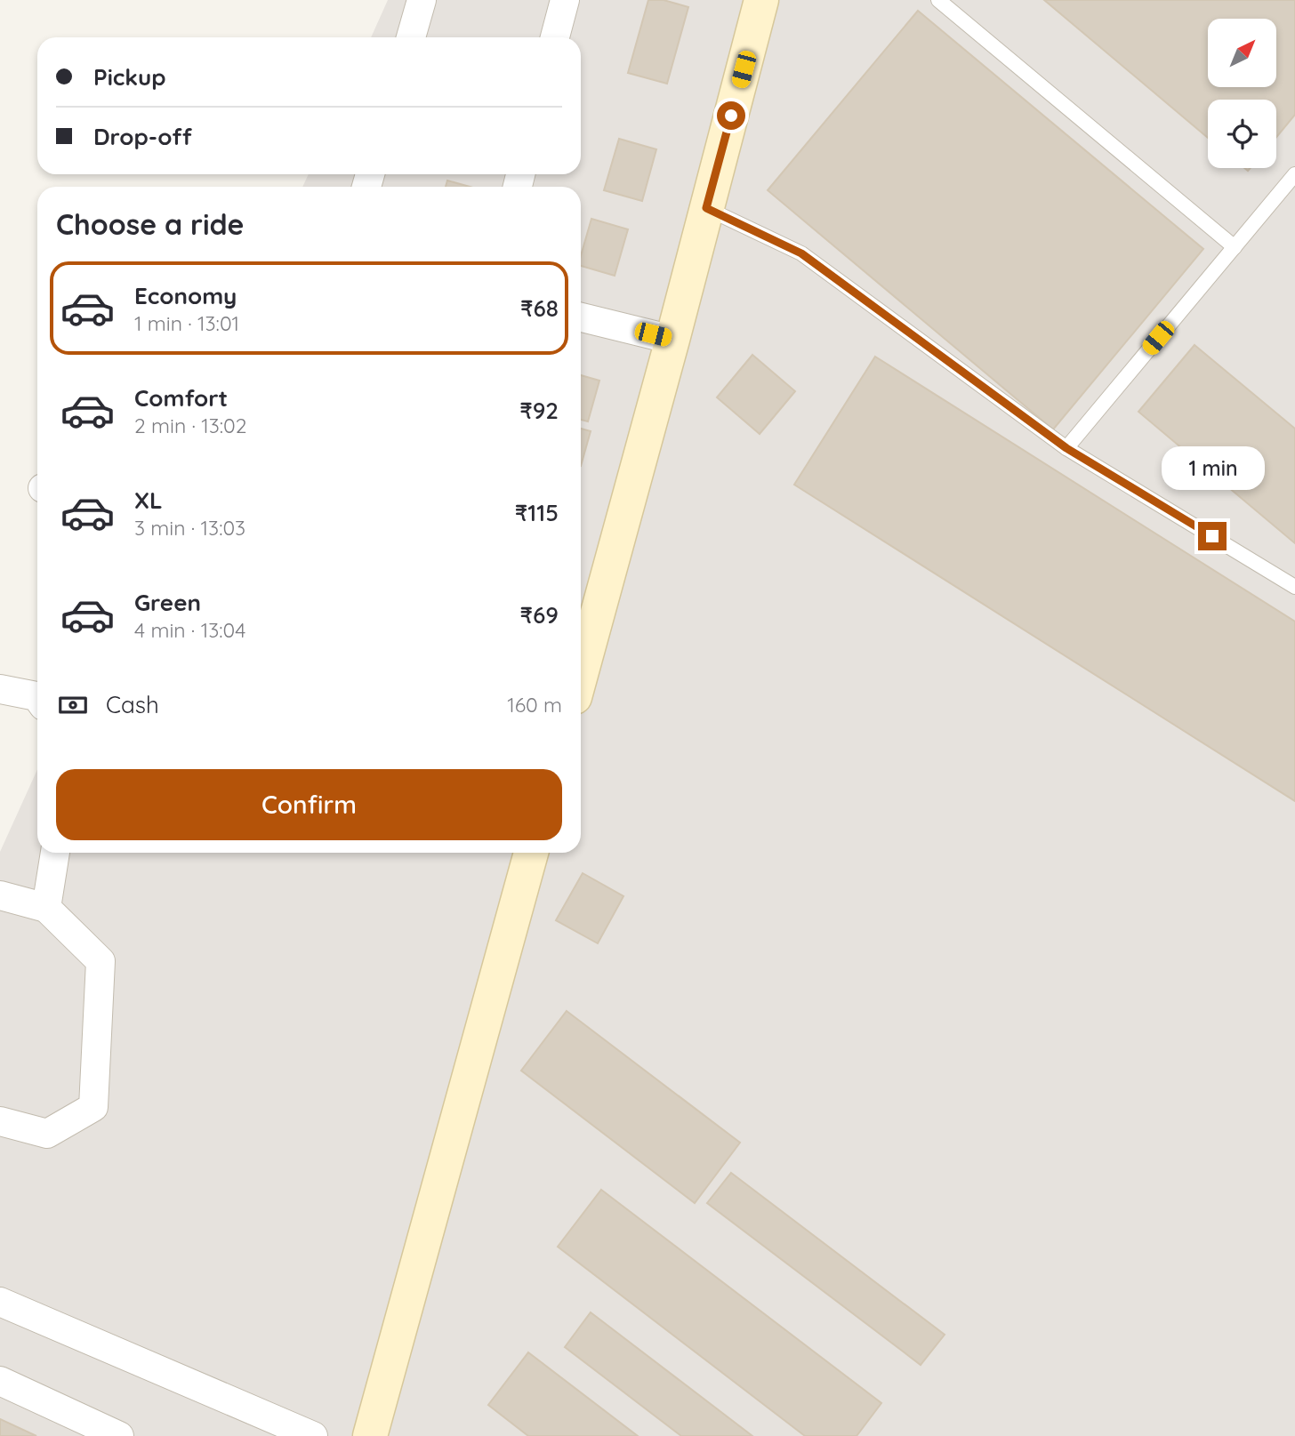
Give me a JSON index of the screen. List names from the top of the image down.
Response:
{
  "north": "top right",
  "page": {
    "banner": ["Pickup", "Drop-off"],
    "heading": "Choose a ride",
    "list": [
      {
        "name": "Economy",
        "note": "1 min · 13:01",
        "value": "₹68"
      },
      {
        "name": "Comfort",
        "note": "2 min · 13:02",
        "value": "₹92"
      },
      {
        "name": "XL",
        "note": "3 min · 13:03",
        "value": "₹115"
      },
      {
        "name": "Green",
        "note": "4 min · 13:04",
        "value": "₹69"
      }
    ],
    "bubble": "1 min",
    "pay": ["Cash", "160 m"],
    "buttons": "Confirm"
  }
}
